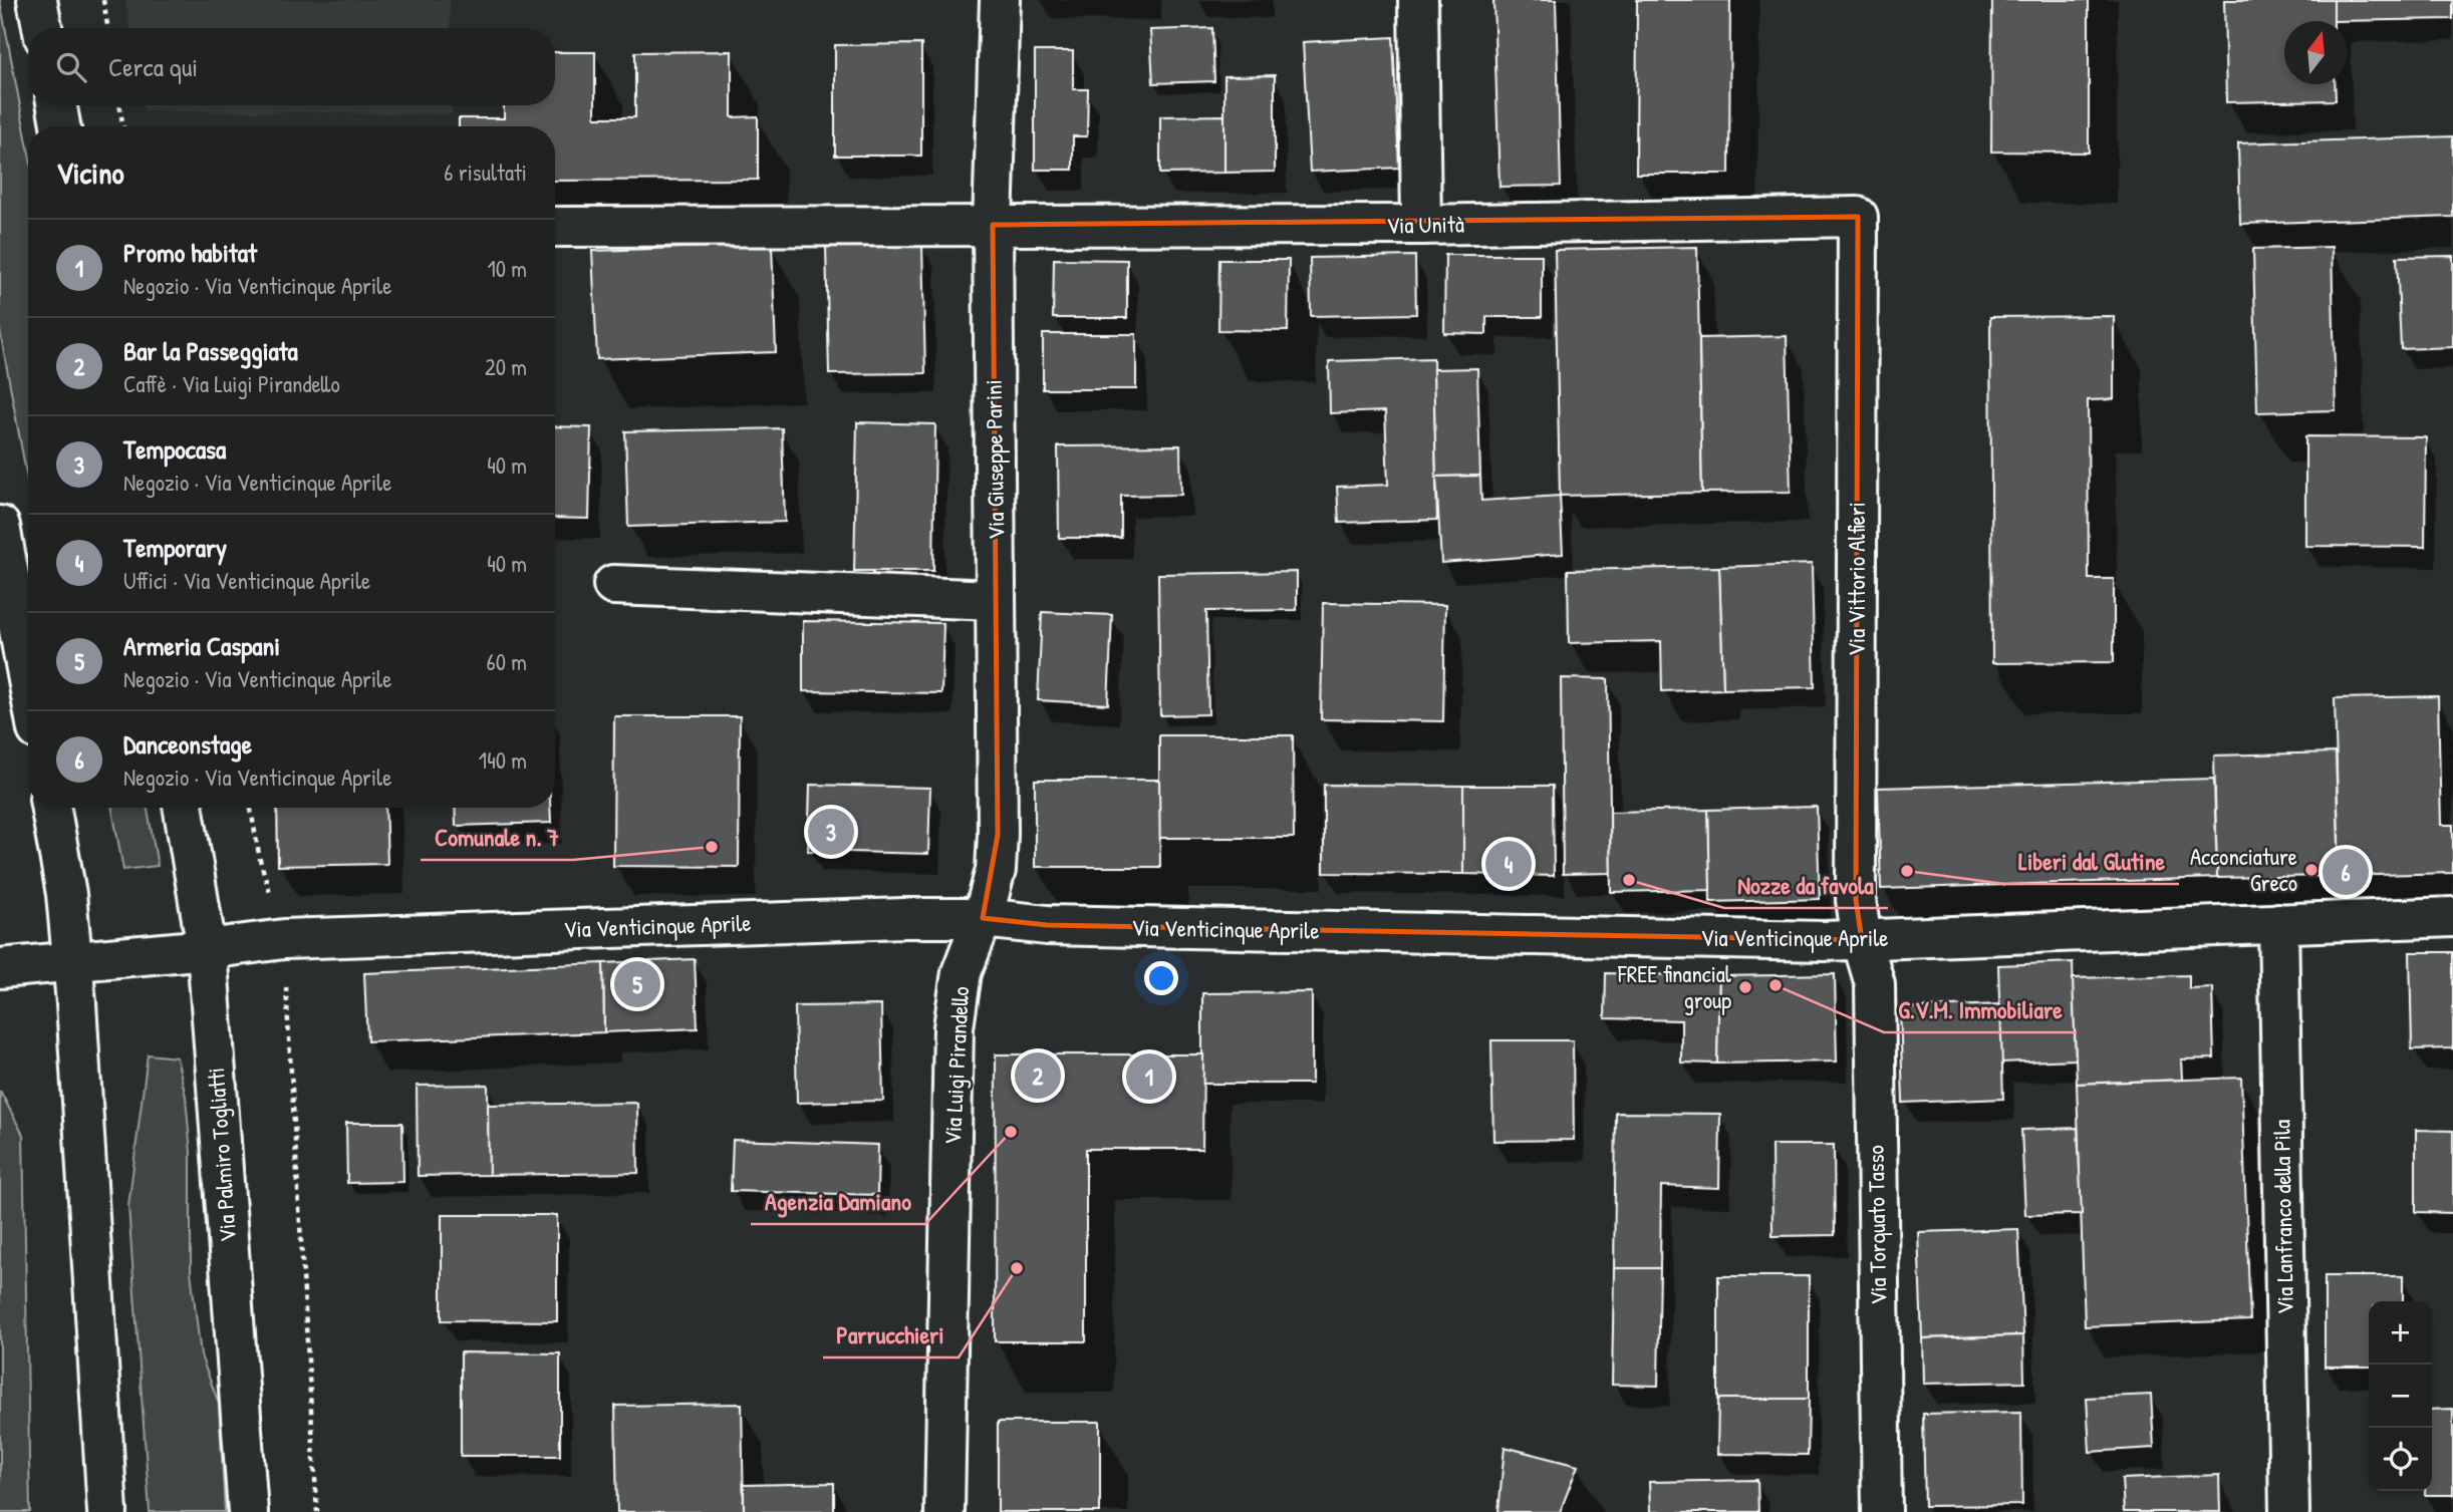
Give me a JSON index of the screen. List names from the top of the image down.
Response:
{
  "streets": {
    "street": [
      "Via Unità",
      "Via Giuseppe Parini",
      "Via Vittorio Alfieri",
      "Via Venticinque Aprile",
      "Via Luigi Pirandello",
      "Via Palmiro Togliatti",
      "Via Lanfranco della Pila",
      "Via Torquato Tasso"
    ]
  },
  "crossings": [
    ["Via Unità", "Via Giuseppe Parini"],
    ["Via Unità", "Via Vittorio Alfieri"],
    ["Via Giuseppe Parini", "Via Venticinque Aprile"],
    ["Via Giuseppe Parini", "Via Luigi Pirandello"],
    ["Via Vittorio Alfieri", "Via Venticinque Aprile"],
    ["Via Vittorio Alfieri", "Via Torquato Tasso"],
    ["Via Venticinque Aprile", "Via Luigi Pirandello"],
    ["Via Venticinque Aprile", "Via Palmiro Togliatti"],
    ["Via Venticinque Aprile", "Via Lanfranco della Pila"],
    ["Via Venticinque Aprile", "Via Torquato Tasso"]
  ],
  "places": [
    "Comunale n. 7",
    "Acconciature Greco",
    "Liberi dal Glutine",
    "Nozze da favola",
    "G.V.M. Immobiliare",
    "FREE financial group",
    "Agenzia Damiano",
    "Parrucchieri"
  ],
  "north": "top",
  "page": {
    "search": "Cerca qui",
    "heading": ["Vicino", "6 risultati"],
    "list": [
      {
        "mark": "1",
        "name": "Promo habitat",
        "note": "Negozio · Via Venticinque Aprile",
        "value": "10 m"
      },
      {
        "mark": "2",
        "name": "Bar la Passeggiata",
        "note": "Caffè · Via Luigi Pirandello",
        "value": "20 m"
      },
      {
        "mark": "3",
        "name": "Tempocasa",
        "note": "Negozio · Via Venticinque Aprile",
        "value": "40 m"
      },
      {
        "mark": "4",
        "name": "Temporary",
        "note": "Uffici · Via Venticinque Aprile",
        "value": "40 m"
      },
      {
        "mark": "5",
        "name": "Armeria Caspani",
        "note": "Negozio · Via Venticinque Aprile",
        "value": "60 m"
      },
      {
        "mark": "6",
        "name": "Danceonstage",
        "note": "Negozio · Via Venticinque Aprile",
        "value": "140 m"
      }
    ],
    "pins": [
      "3",
      "4",
      "6",
      "5",
      "2",
      "1"
    ],
    "map_buttons": ["+", "−"]
  }
}
